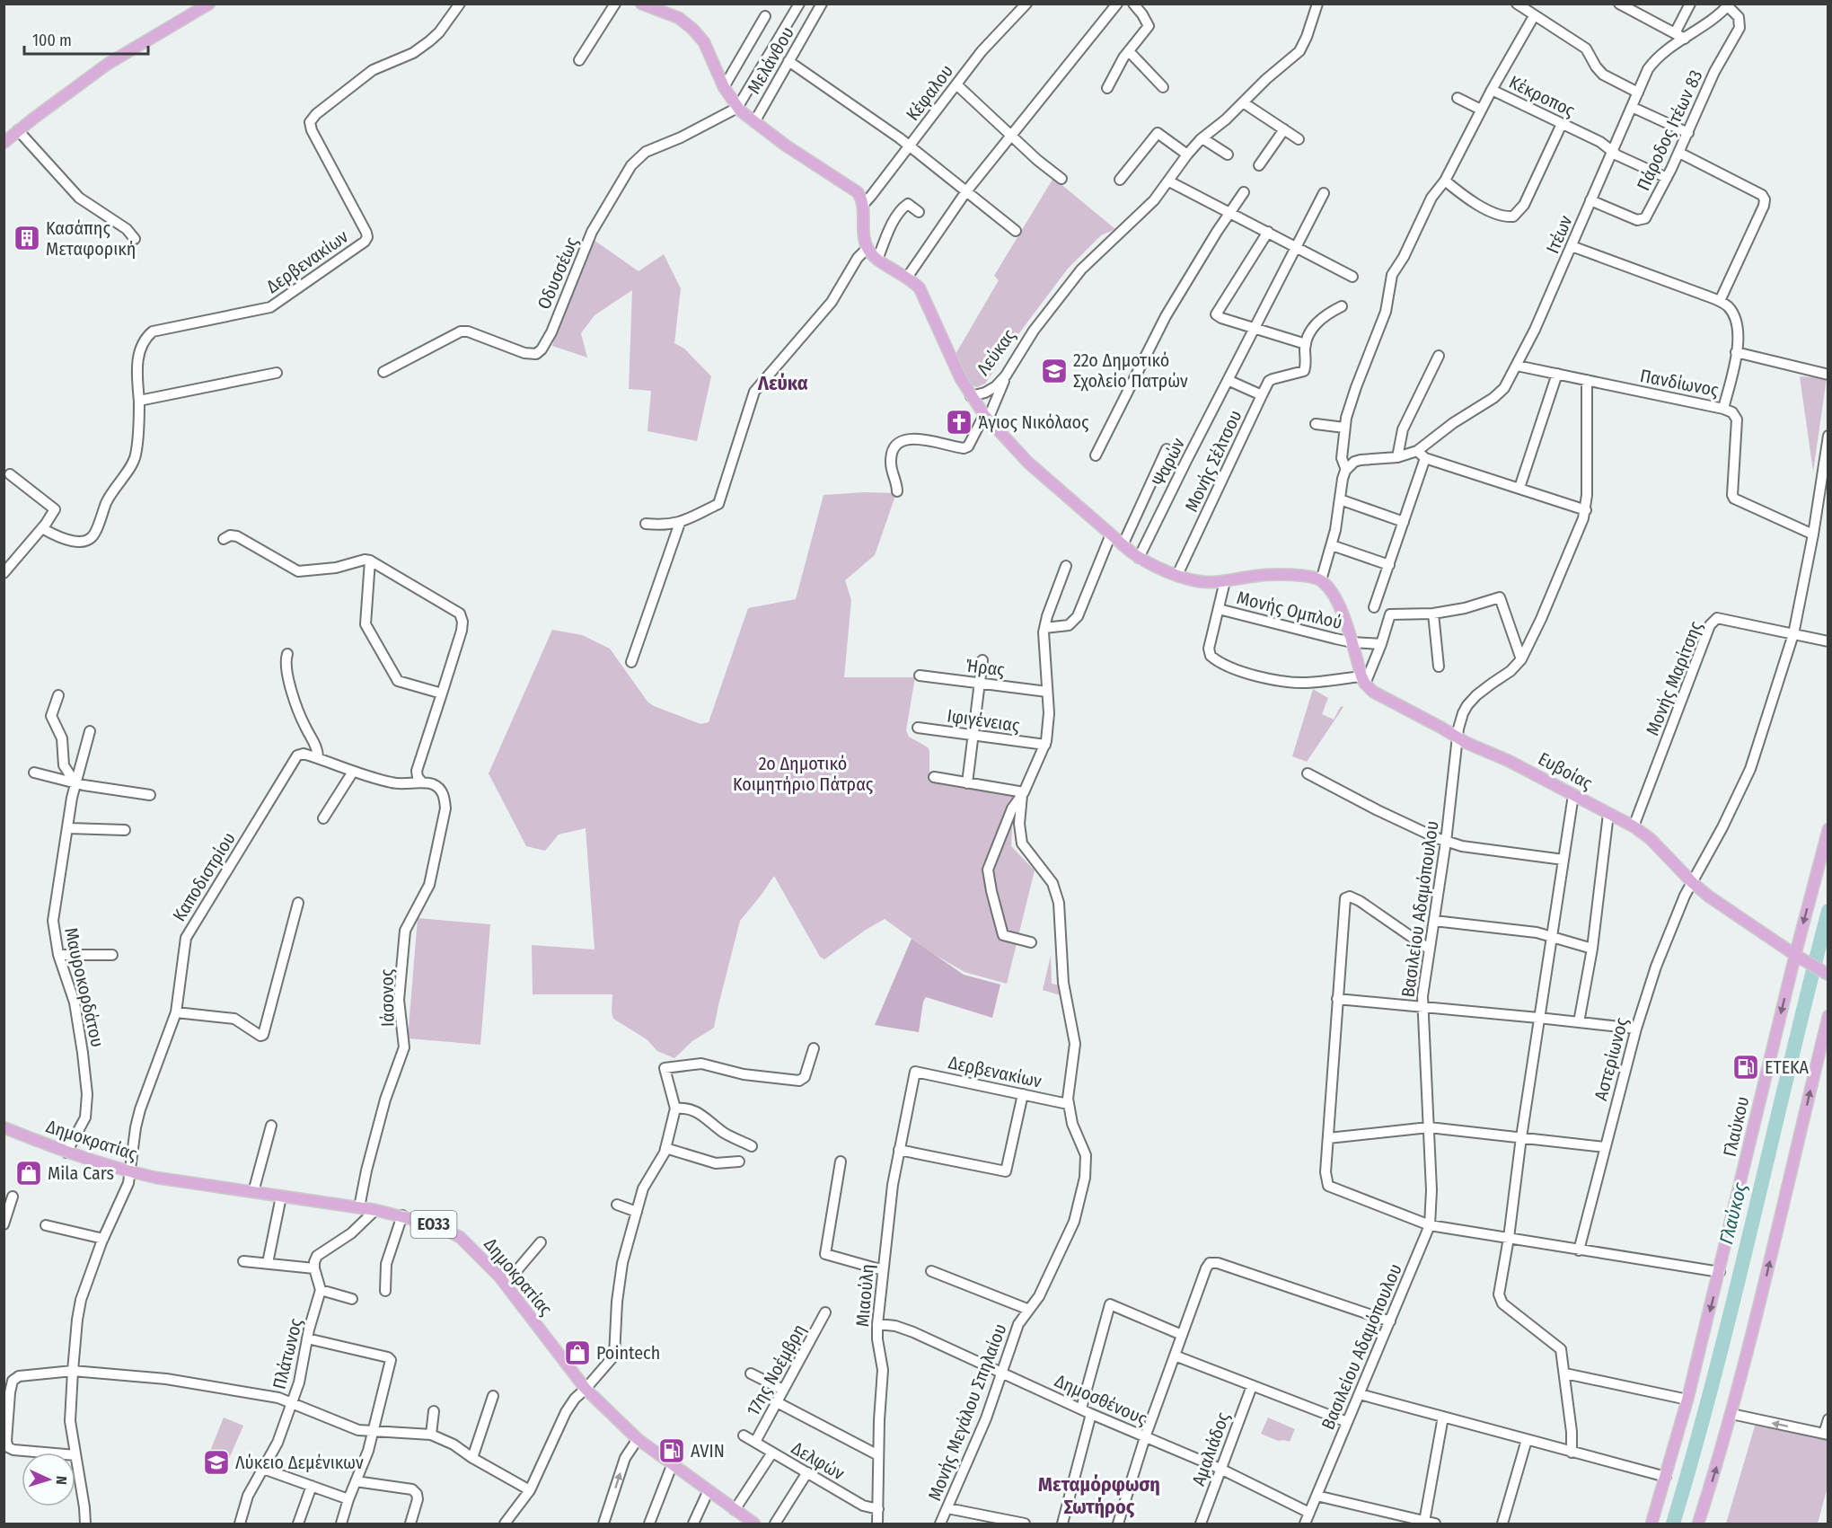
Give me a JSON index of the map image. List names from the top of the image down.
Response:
{
  "streets": {
    "main road": [
      "Λεύκας",
      "Ευβοίας",
      "Γλαύκου",
      "Δημοκρατίας",
      "ΕΟ33"
    ],
    "street": [
      "Μελάνθου",
      "Κέφαλου",
      "Κέκροπος",
      "Πάροδος Ιτέων 83",
      "Ιτέων",
      "Δερβενακίων",
      "Οδυσσέως",
      "Πανδίωνος",
      "Μονής Σέλτσου",
      "Ψαρών",
      "Μονής Ομπλού",
      "Ήρας",
      "Μονής Μαρίτσης",
      "Ιφιγένειας",
      "Καποδιστρίου",
      "Βασιλείου Αδαμόπουλου",
      "Μαυροκορδάτου",
      "Ιάσονος",
      "Αστερίωνος",
      "Μιαούλη",
      "Πλάτωνος",
      "17ης Νοέμβρη",
      "Δημοσθένους",
      "Μονής Μεγάλου Σπηλαίου",
      "Αμαλιάδος",
      "Δελφών"
    ]
  },
  "crossings": [
    ["Κέκροπος", "Πάροδος Ιτέων 83"],
    ["Κέκροπος", "Ιτέων"],
    ["Πάροδος Ιτέων 83", "Ιτέων"],
    ["Ιτέων", "Πανδίωνος"],
    ["Δερβενακίων", "Μιαούλη"],
    ["Δερβενακίων", "Μονής Μεγάλου Σπηλαίου"],
    ["Λεύκας", "Μονής Σέλτσου"],
    ["Λεύκας", "Ψαρών"],
    ["Πανδίωνος", "Βασιλείου Αδαμόπουλου"],
    ["Μονής Σέλτσου", "Ψαρών"],
    ["Ήρας", "Μονής Μεγάλου Σπηλαίου"],
    ["Μονής Μαρίτσης", "Ευβοίας"],
    ["Μονής Μαρίτσης", "Αστερίωνος"],
    ["Ιφιγένειας", "Μονής Μεγάλου Σπηλαίου"],
    ["Ευβοίας", "Βασιλείου Αδαμόπουλου"],
    ["Ευβοίας", "Αστερίωνος"],
    ["Ευβοίας", "Γλαύκου"],
    ["Καποδιστρίου", "Ιάσονος"],
    ["Καποδιστρίου", "Δημοκρατίας"],
    ["Βασιλείου Αδαμόπουλου", "Δημοσθένους"],
    ["Μαυροκορδάτου", "Δημοκρατίας"],
    ["Ιάσονος", "Δημοκρατίας"],
    ["Μιαούλη", "Δημοσθένους"],
    ["Μιαούλη", "Δελφών"],
    ["17ης Νοέμβρη", "Δελφών"],
    ["Δημοσθένους", "Μονής Μεγάλου Σπηλαίου"],
    ["Δημοσθένους", "Αμαλιάδος"]
  ],
  "districts": ["Λεύκα", "Μεταμόρφωση Σωτήρος"],
  "water": ["Γλαύκος"],
  "parks": ["2o Δημοτικό Κοιμητήριο Πάτρας"],
  "places": {
    "building": ["Κασάπης Μεταφορική"],
    "school or university": ["22ο Δημοτικό Σχολείο Πατρών", "Λύκειο Δεμένικων"],
    "church": ["Άγιος Νικόλαος"],
    "fuel station": ["ΕΤΕΚΑ", "AVIN"],
    "shop": ["Mila Cars", "Pointech"]
  },
  "scale_bar": "100 m",
  "north": "right"
}
